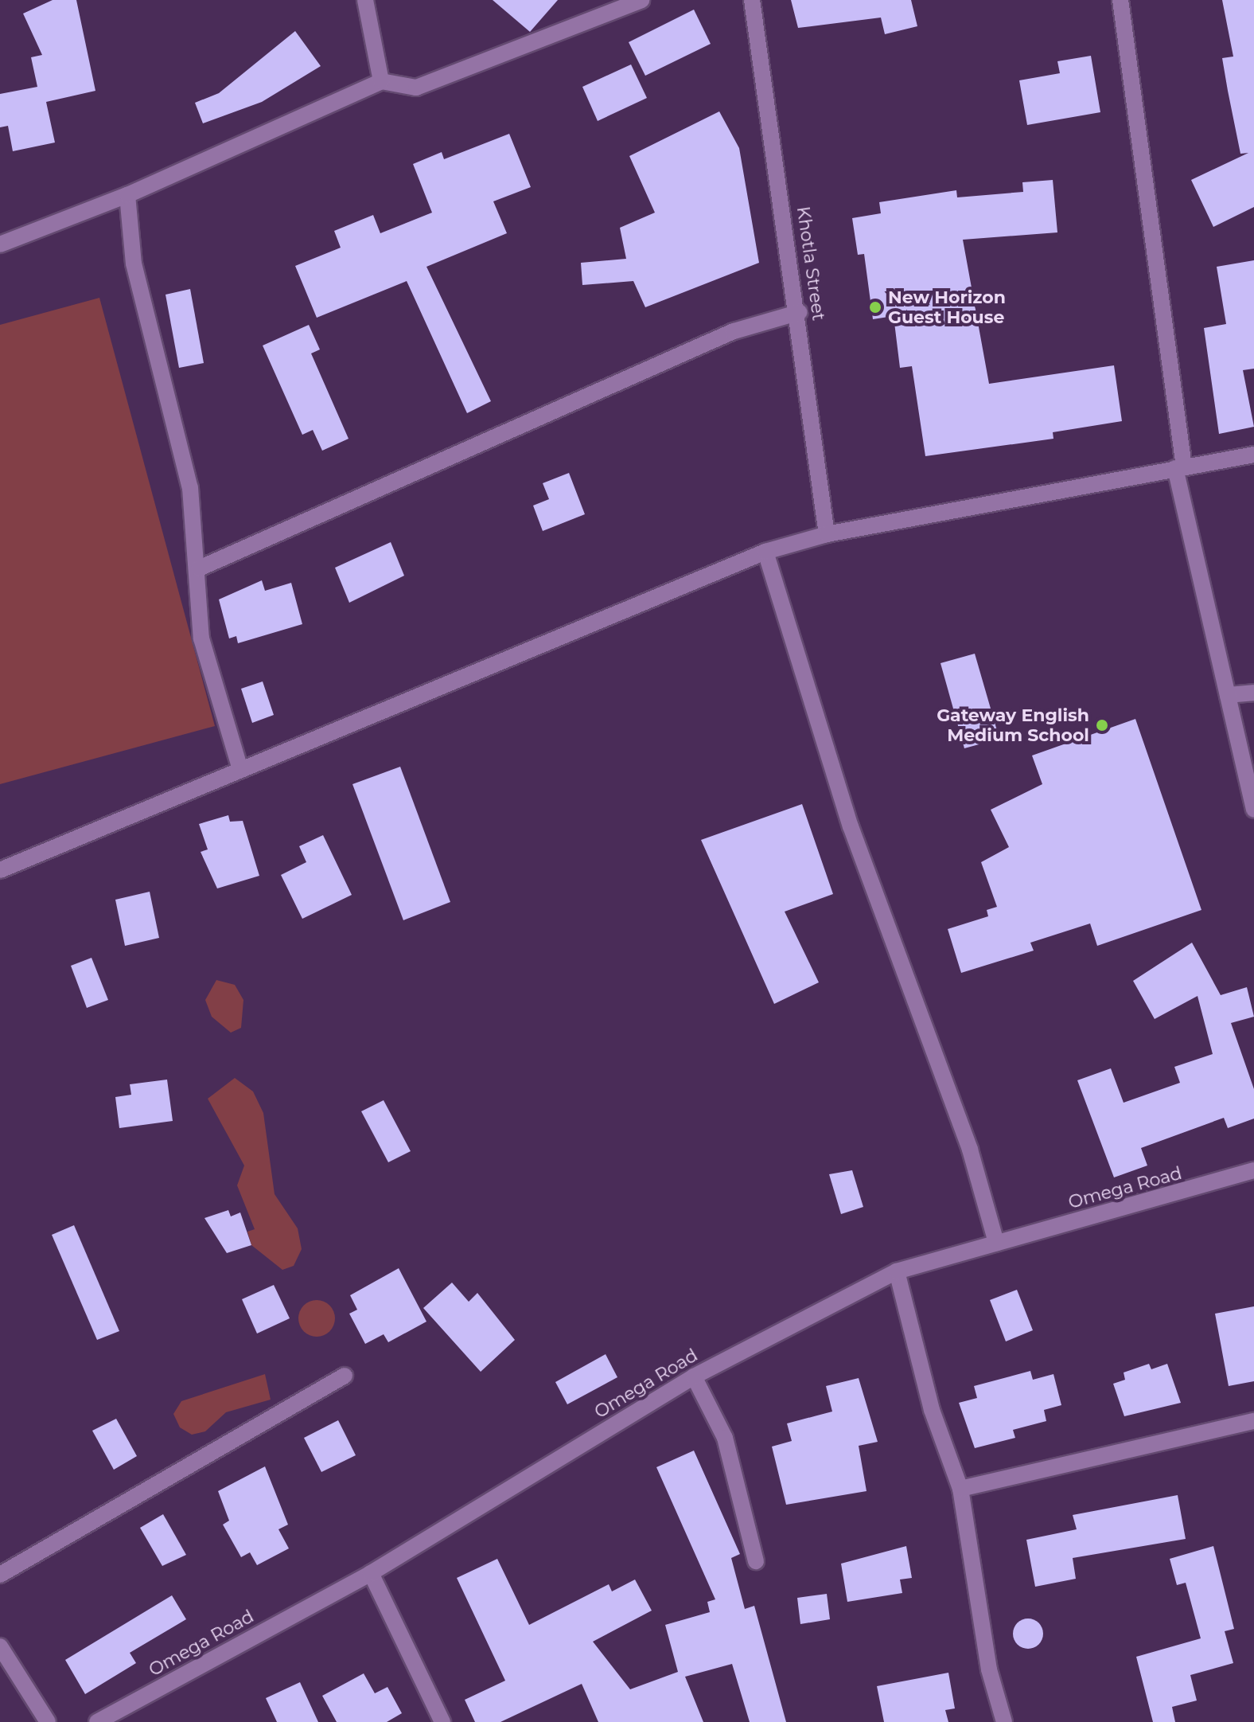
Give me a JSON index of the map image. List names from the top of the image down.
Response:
{
  "streets": {
    "street": ["Khotla Street", "Omega Road"]
  },
  "places": ["New Horizon Guest House", "Gateway English Medium School"]
}
